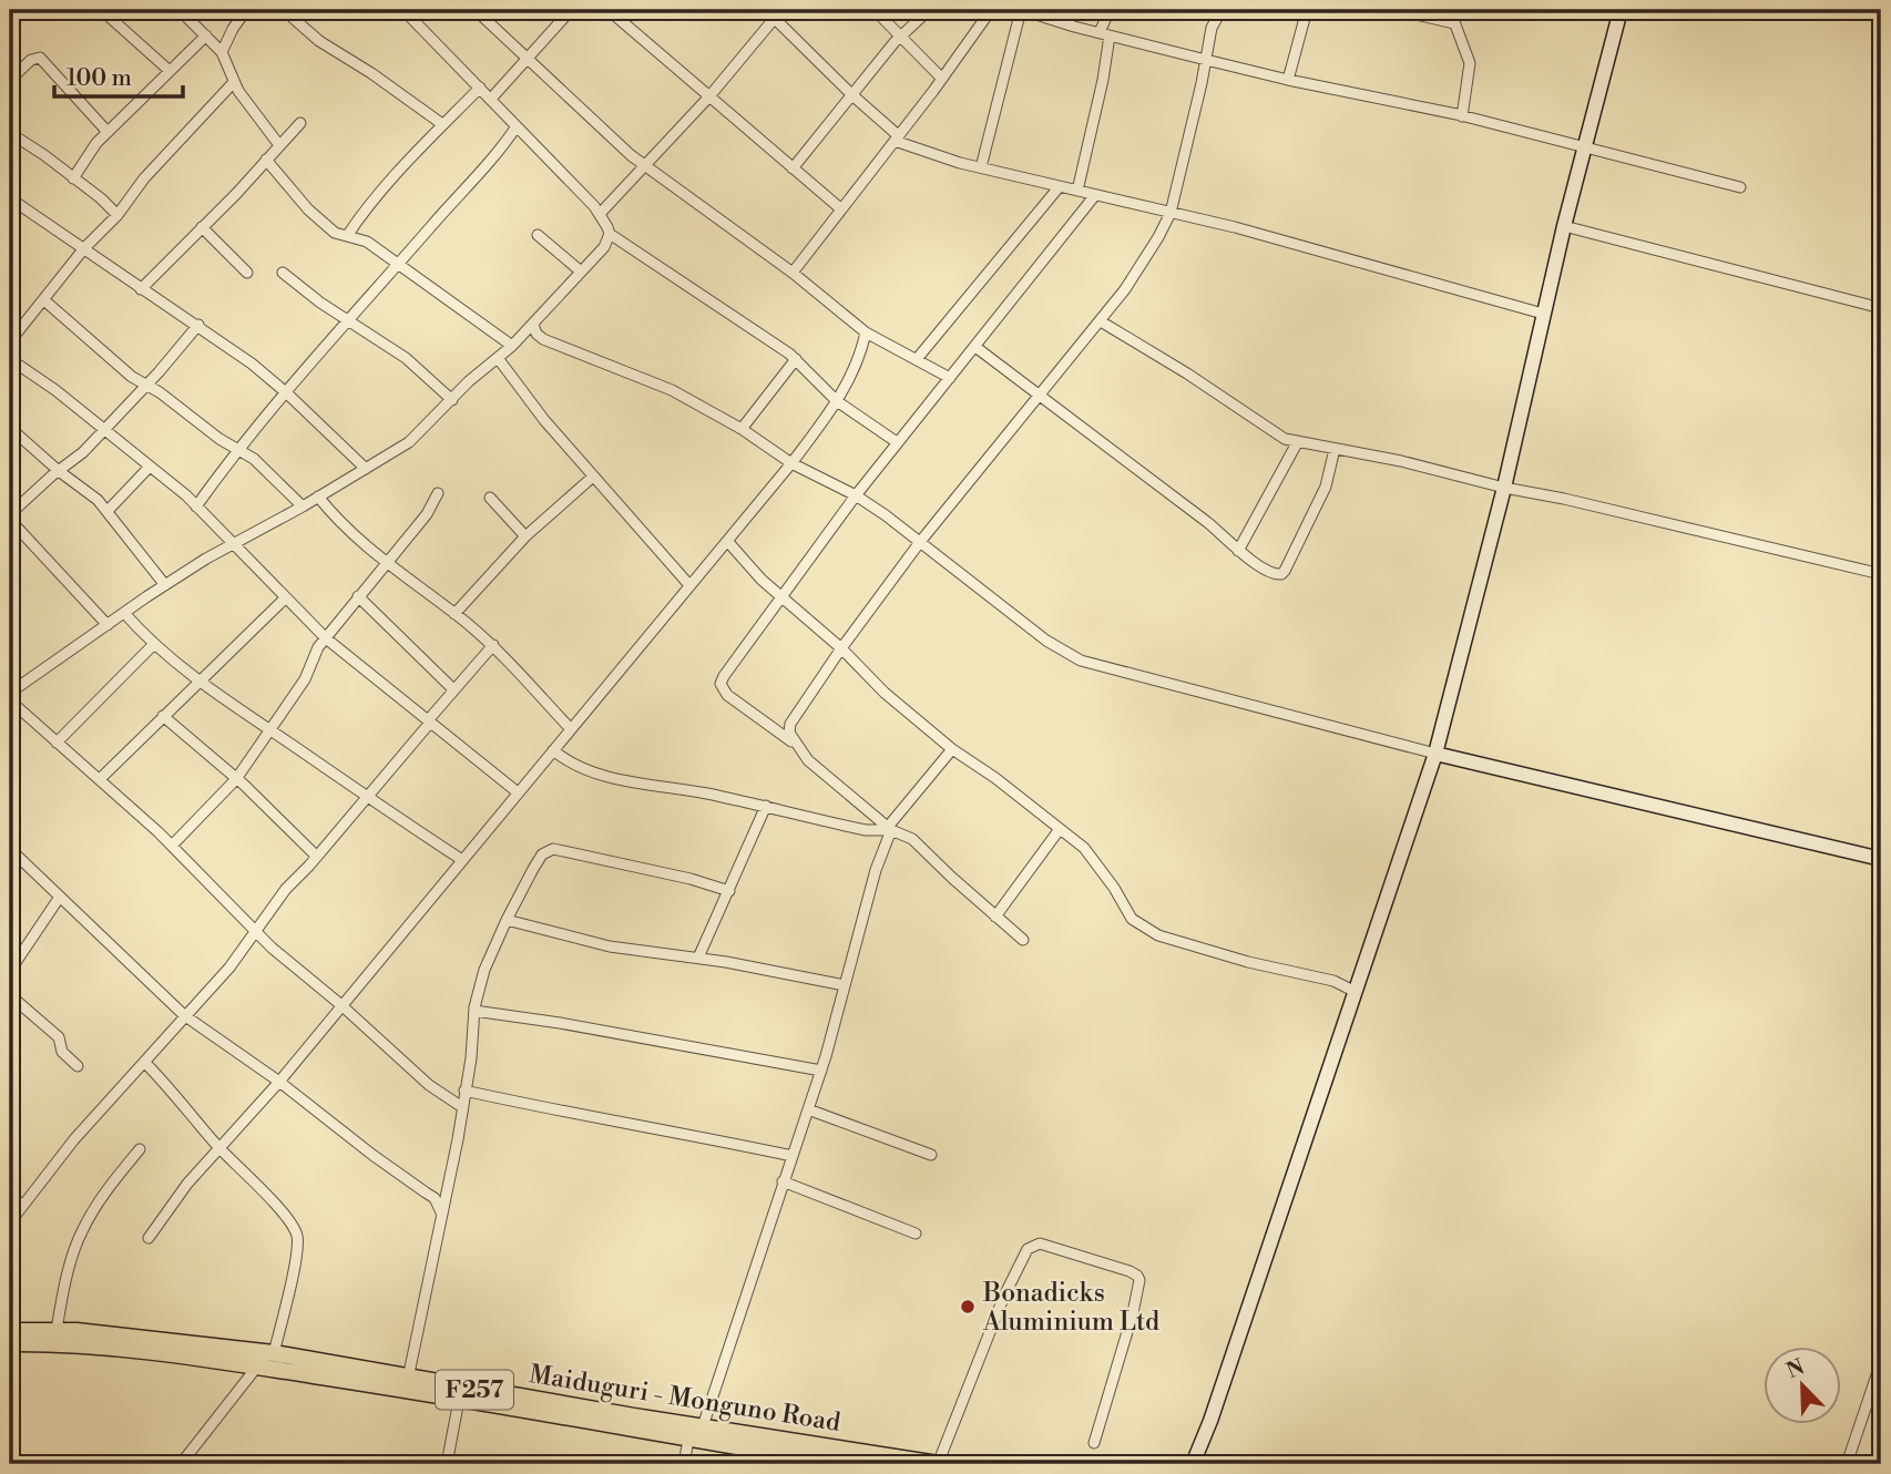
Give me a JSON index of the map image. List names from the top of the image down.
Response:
{
  "streets": {
    "main road": ["F257", "Maiduguri - Monguno Road"]
  },
  "places": ["Bonadicks Aluminium Ltd"],
  "scale_bar": "100 m",
  "north": "top left"
}
